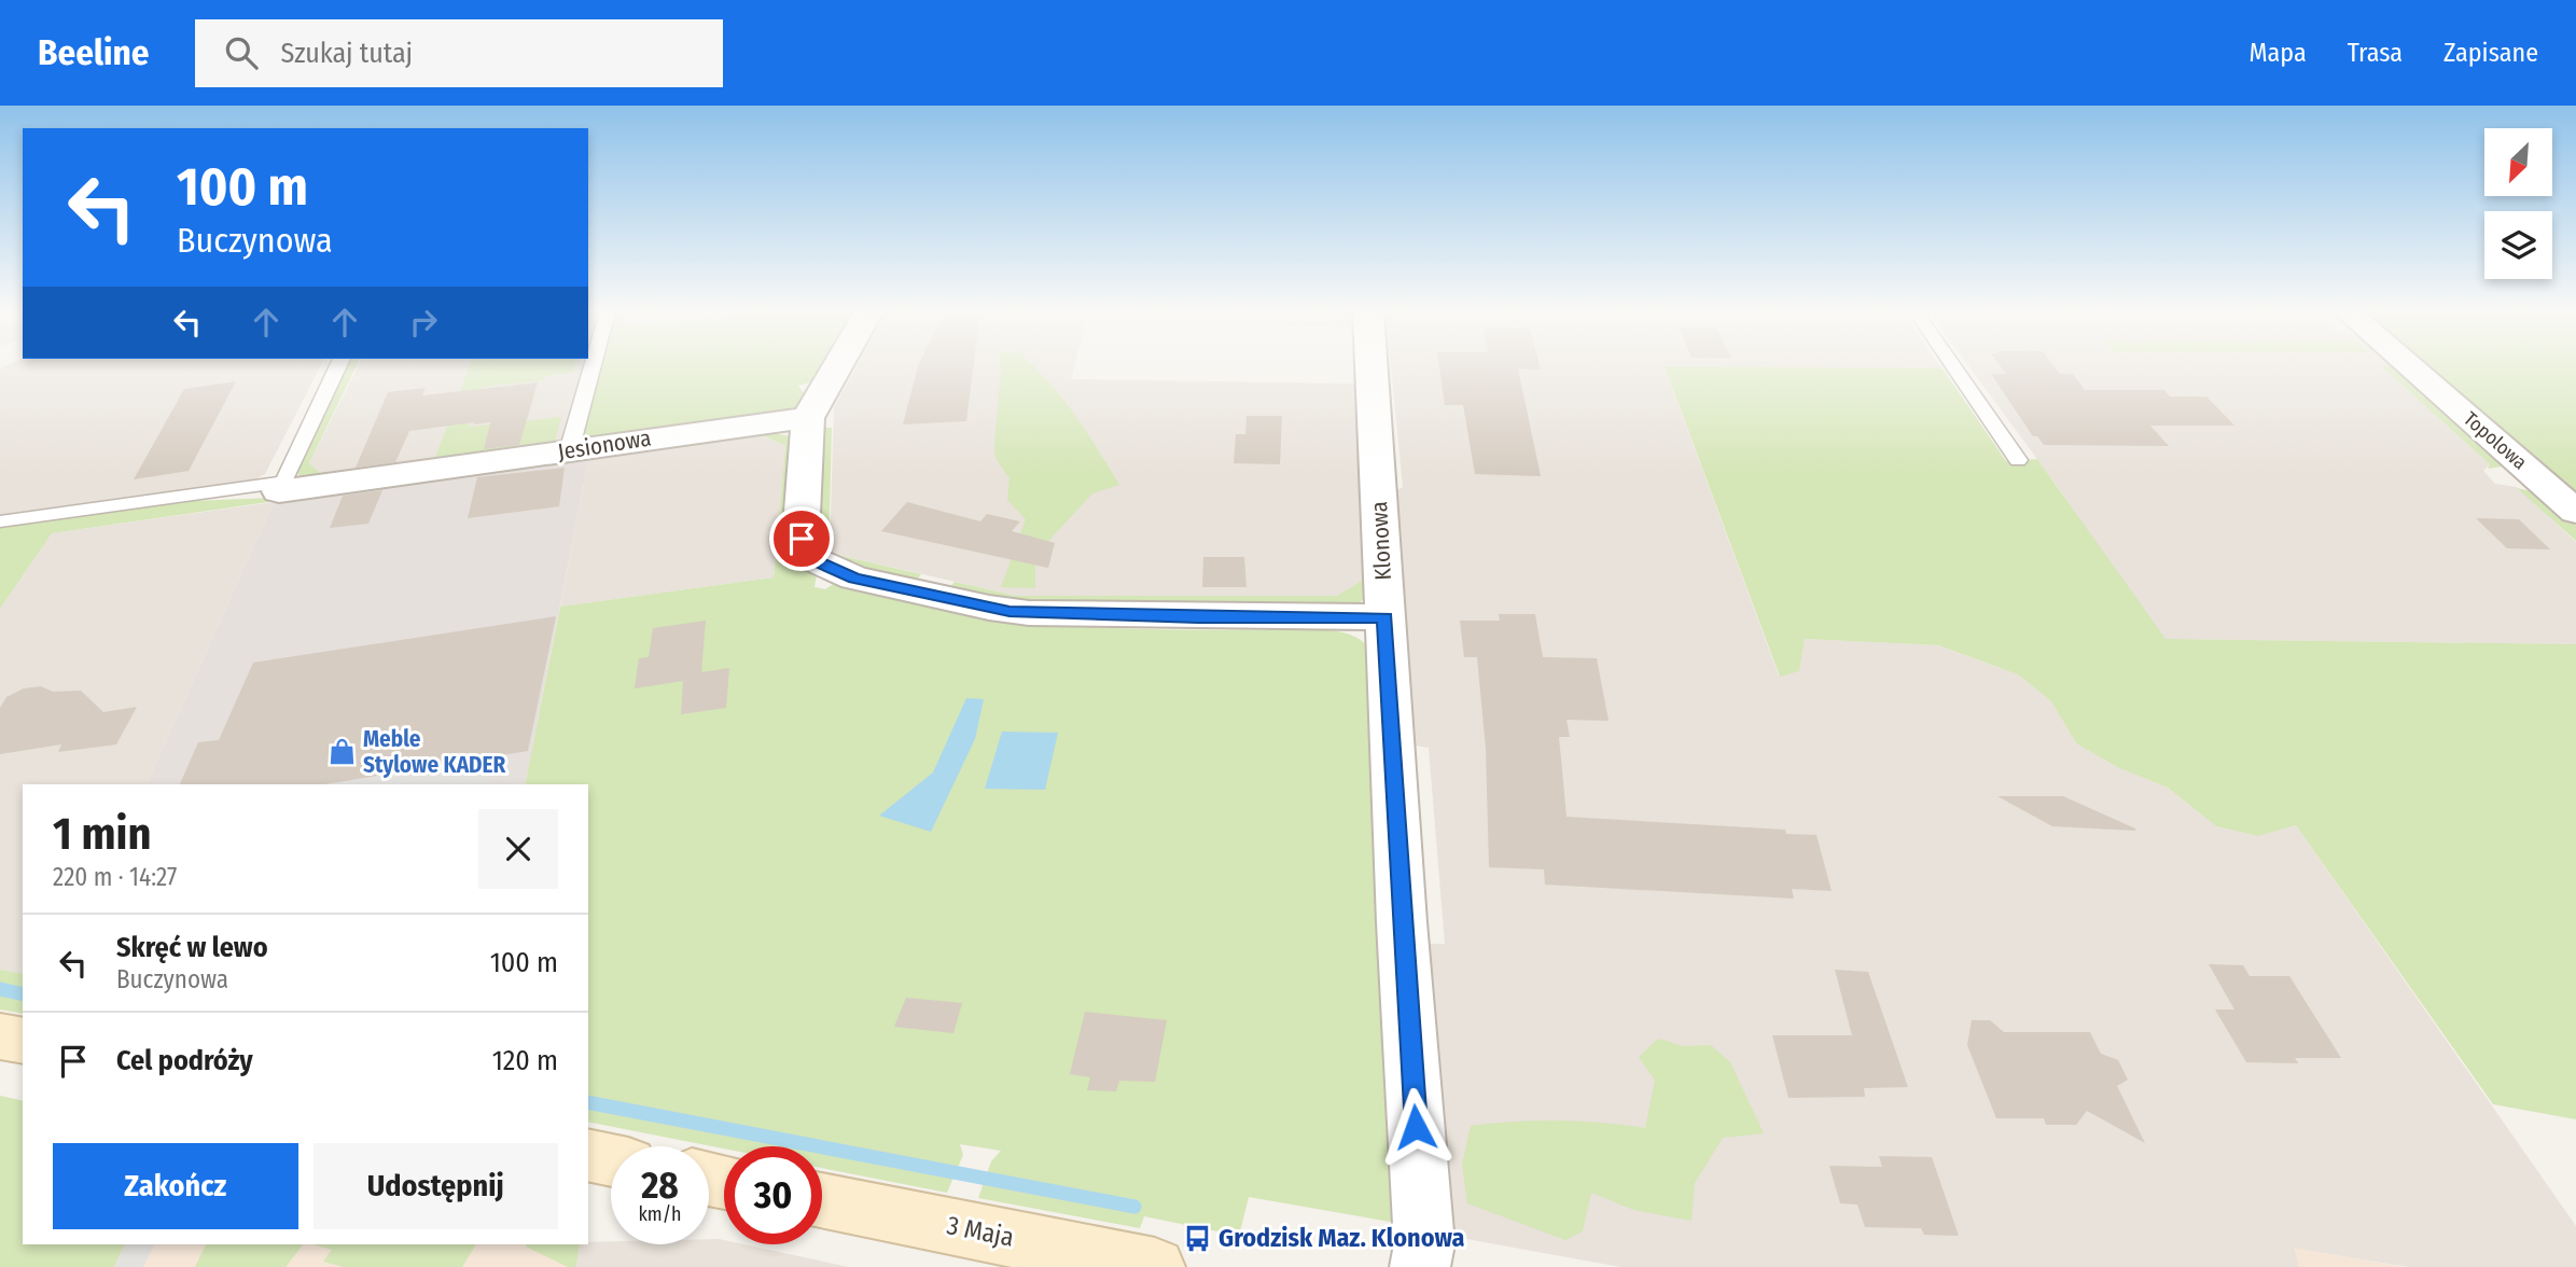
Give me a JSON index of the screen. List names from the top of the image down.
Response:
{
  "streets": {
    "street": [
      "Topolowa",
      "Jesionowa",
      "Klonowa",
      "3 Maja"
    ]
  },
  "places": {
    "shop": ["Meble Stylowe KADER"],
    "bus stop": ["Grodzisk Maz. Klonowa"]
  },
  "north": "bottom left",
  "page": {
    "header": "Beeline",
    "search": "Szukaj tutaj",
    "nav": ["Mapa", "Trasa", "Zapisane"],
    "turn": ["100 m", "Buczynowa"],
    "heading": ["1 min", "220 m · 14:27"],
    "list": [
      {
        "name": "Skręć w lewo",
        "note": "Buczynowa",
        "value": "100 m"
      },
      {
        "name": "Cel podróży",
        "value": "120 m"
      }
    ],
    "buttons": ["Zakończ", "Udostępnij"],
    "speed": "28 km/h",
    "limit": "30"
  }
}
